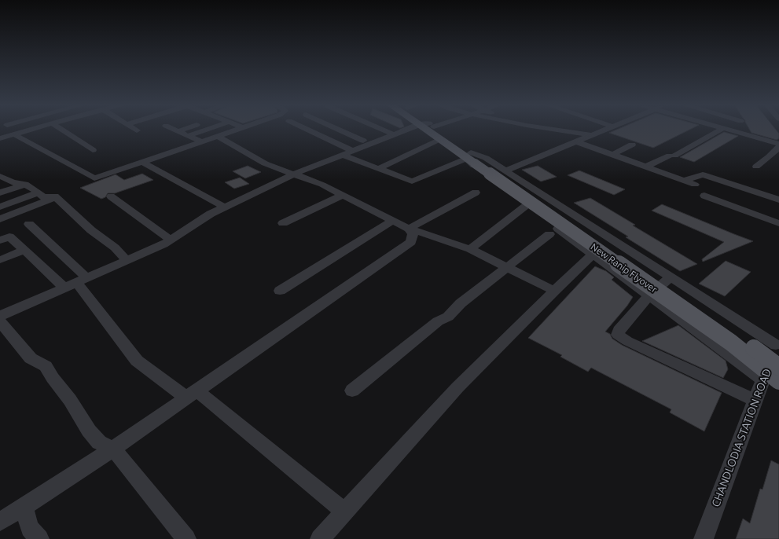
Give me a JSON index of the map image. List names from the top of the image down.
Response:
{
  "streets": {
    "main road": ["New Ranip Flyover"],
    "street": ["CHANDLODIA STATION ROAD"]
  },
  "crossings": [
    ["New Ranip Flyover", "CHANDLODIA STATION ROAD"]
  ]
}
